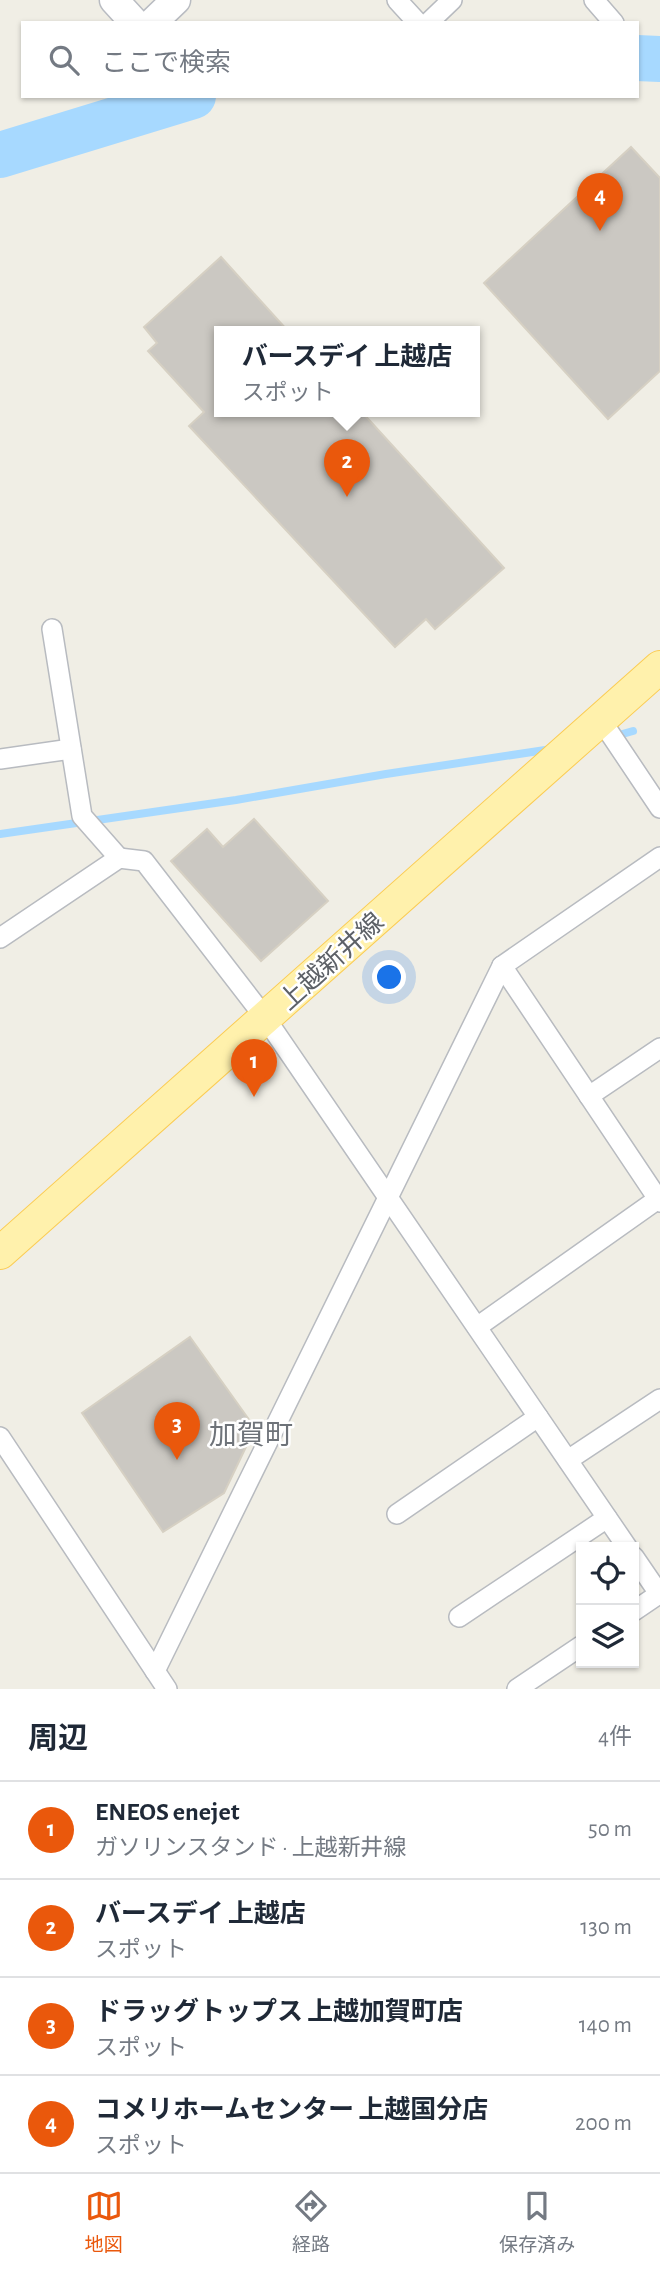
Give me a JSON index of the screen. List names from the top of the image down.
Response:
{
  "streets": {
    "main road": ["上越新井線"]
  },
  "districts": ["加賀町"],
  "page": {
    "search": "ここで検索",
    "pins": [
      "4",
      "2",
      "1",
      "3"
    ],
    "popup": ["バースデイ 上越店", "スポット"],
    "heading": ["周辺", "4件"],
    "list": [
      {
        "mark": "1",
        "name": "ENEOS enejet",
        "note": "ガソリンスタンド · 上越新井線",
        "value": "50 m"
      },
      {
        "mark": "2",
        "name": "バースデイ 上越店",
        "note": "スポット",
        "value": "130 m"
      },
      {
        "mark": "3",
        "name": "ドラッグトップス 上越加賀町店",
        "note": "スポット",
        "value": "140 m"
      },
      {
        "mark": "4",
        "name": "コメリホームセンター 上越国分店",
        "note": "スポット",
        "value": "200 m"
      }
    ],
    "nav": ["地図", "経路", "保存済み"]
  }
}
